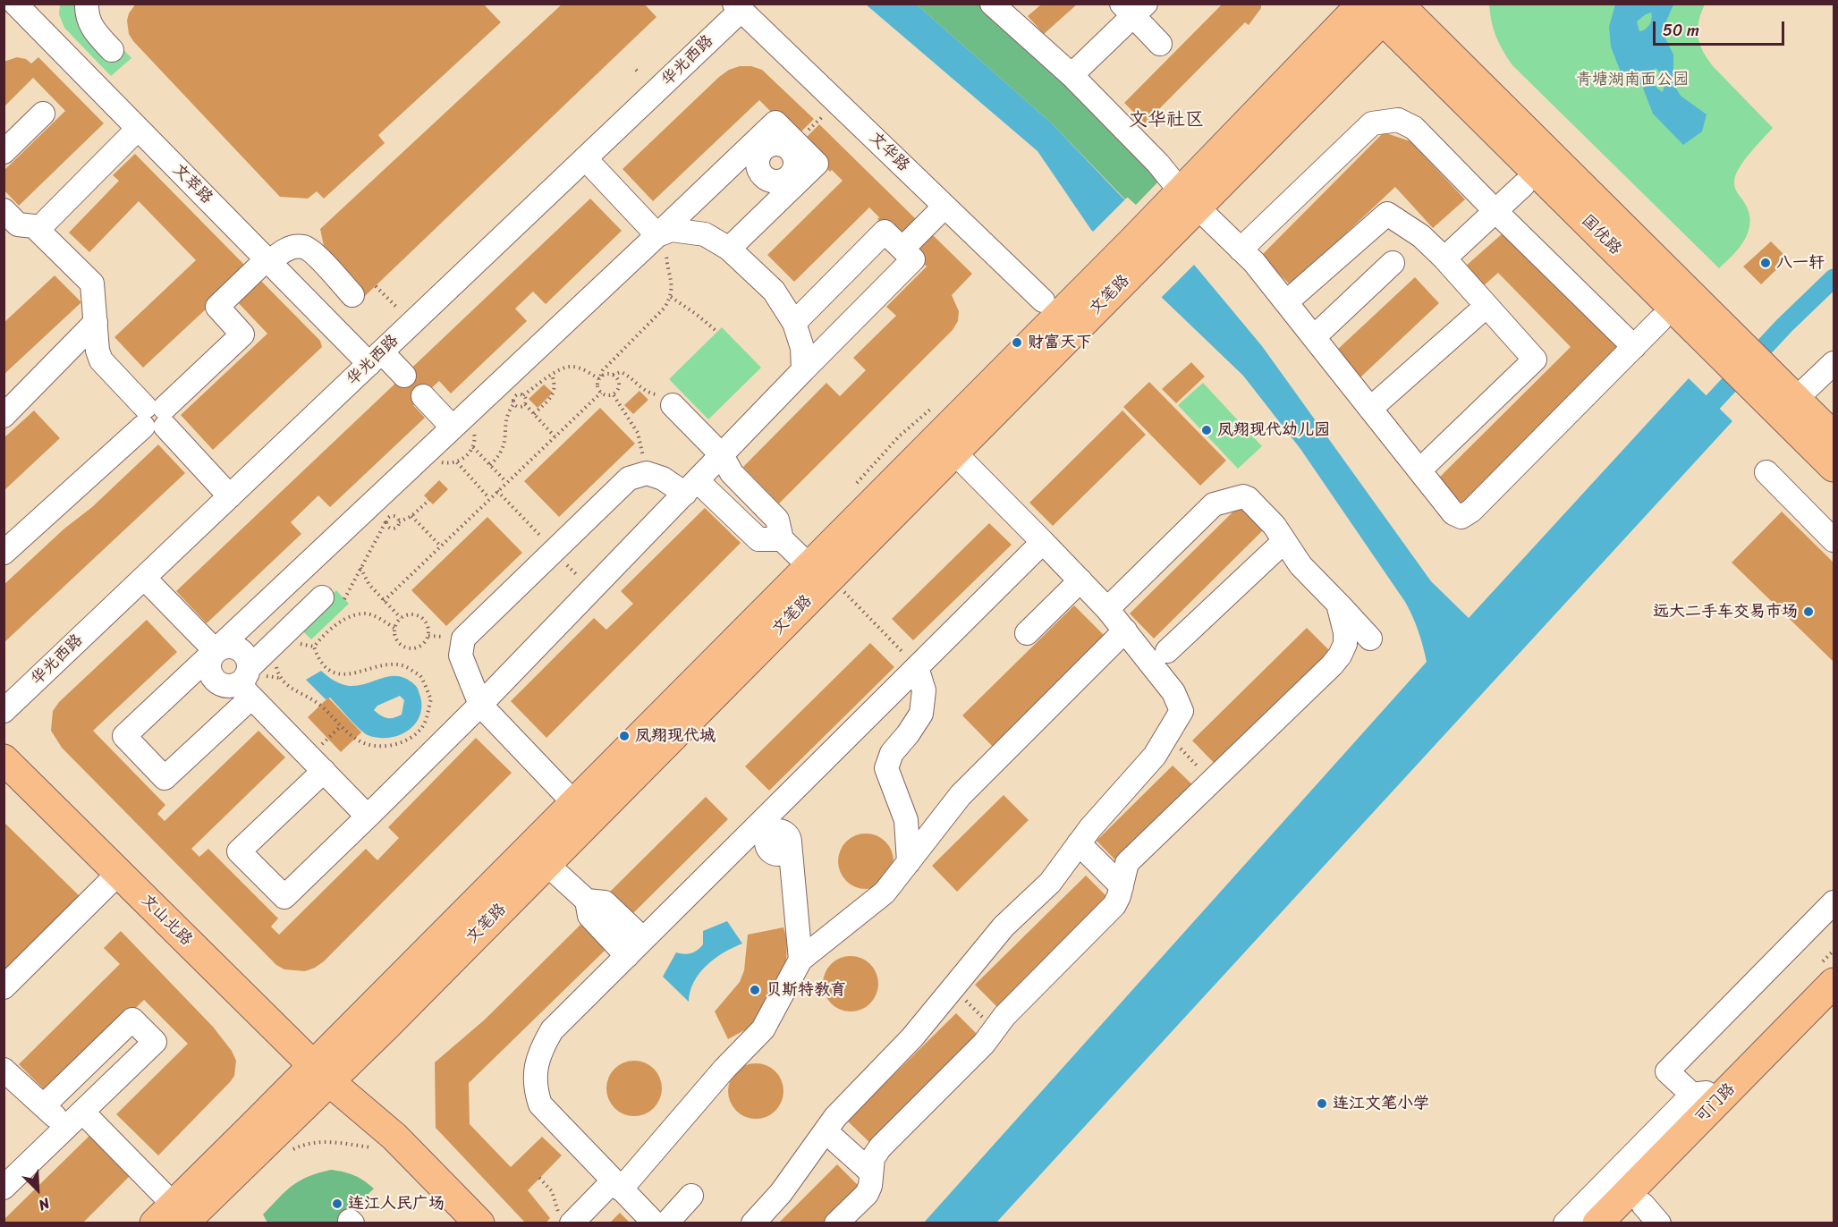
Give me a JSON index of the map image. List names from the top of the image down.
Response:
{
  "streets": {
    "main road": [
      "国优路",
      "文笔路",
      "文山北路",
      "可门路"
    ],
    "street": ["华光西路", "文华路", "文萃路"]
  },
  "crossings": [
    ["华光西路", "文华路"],
    ["华光西路", "文萃路"],
    ["国优路", "文笔路"],
    ["文笔路", "文山北路"]
  ],
  "districts": ["文华社区"],
  "parks": ["青塘湖南面公园"],
  "places": [
    "八一轩",
    "财富天下",
    "凤翔现代幼儿园",
    "远大二手车交易市场",
    "凤翔现代城",
    "贝斯特教育",
    "连江文笔小学",
    "连江人民广场"
  ],
  "scale_bar": "50 m",
  "north": "bottom right"
}
